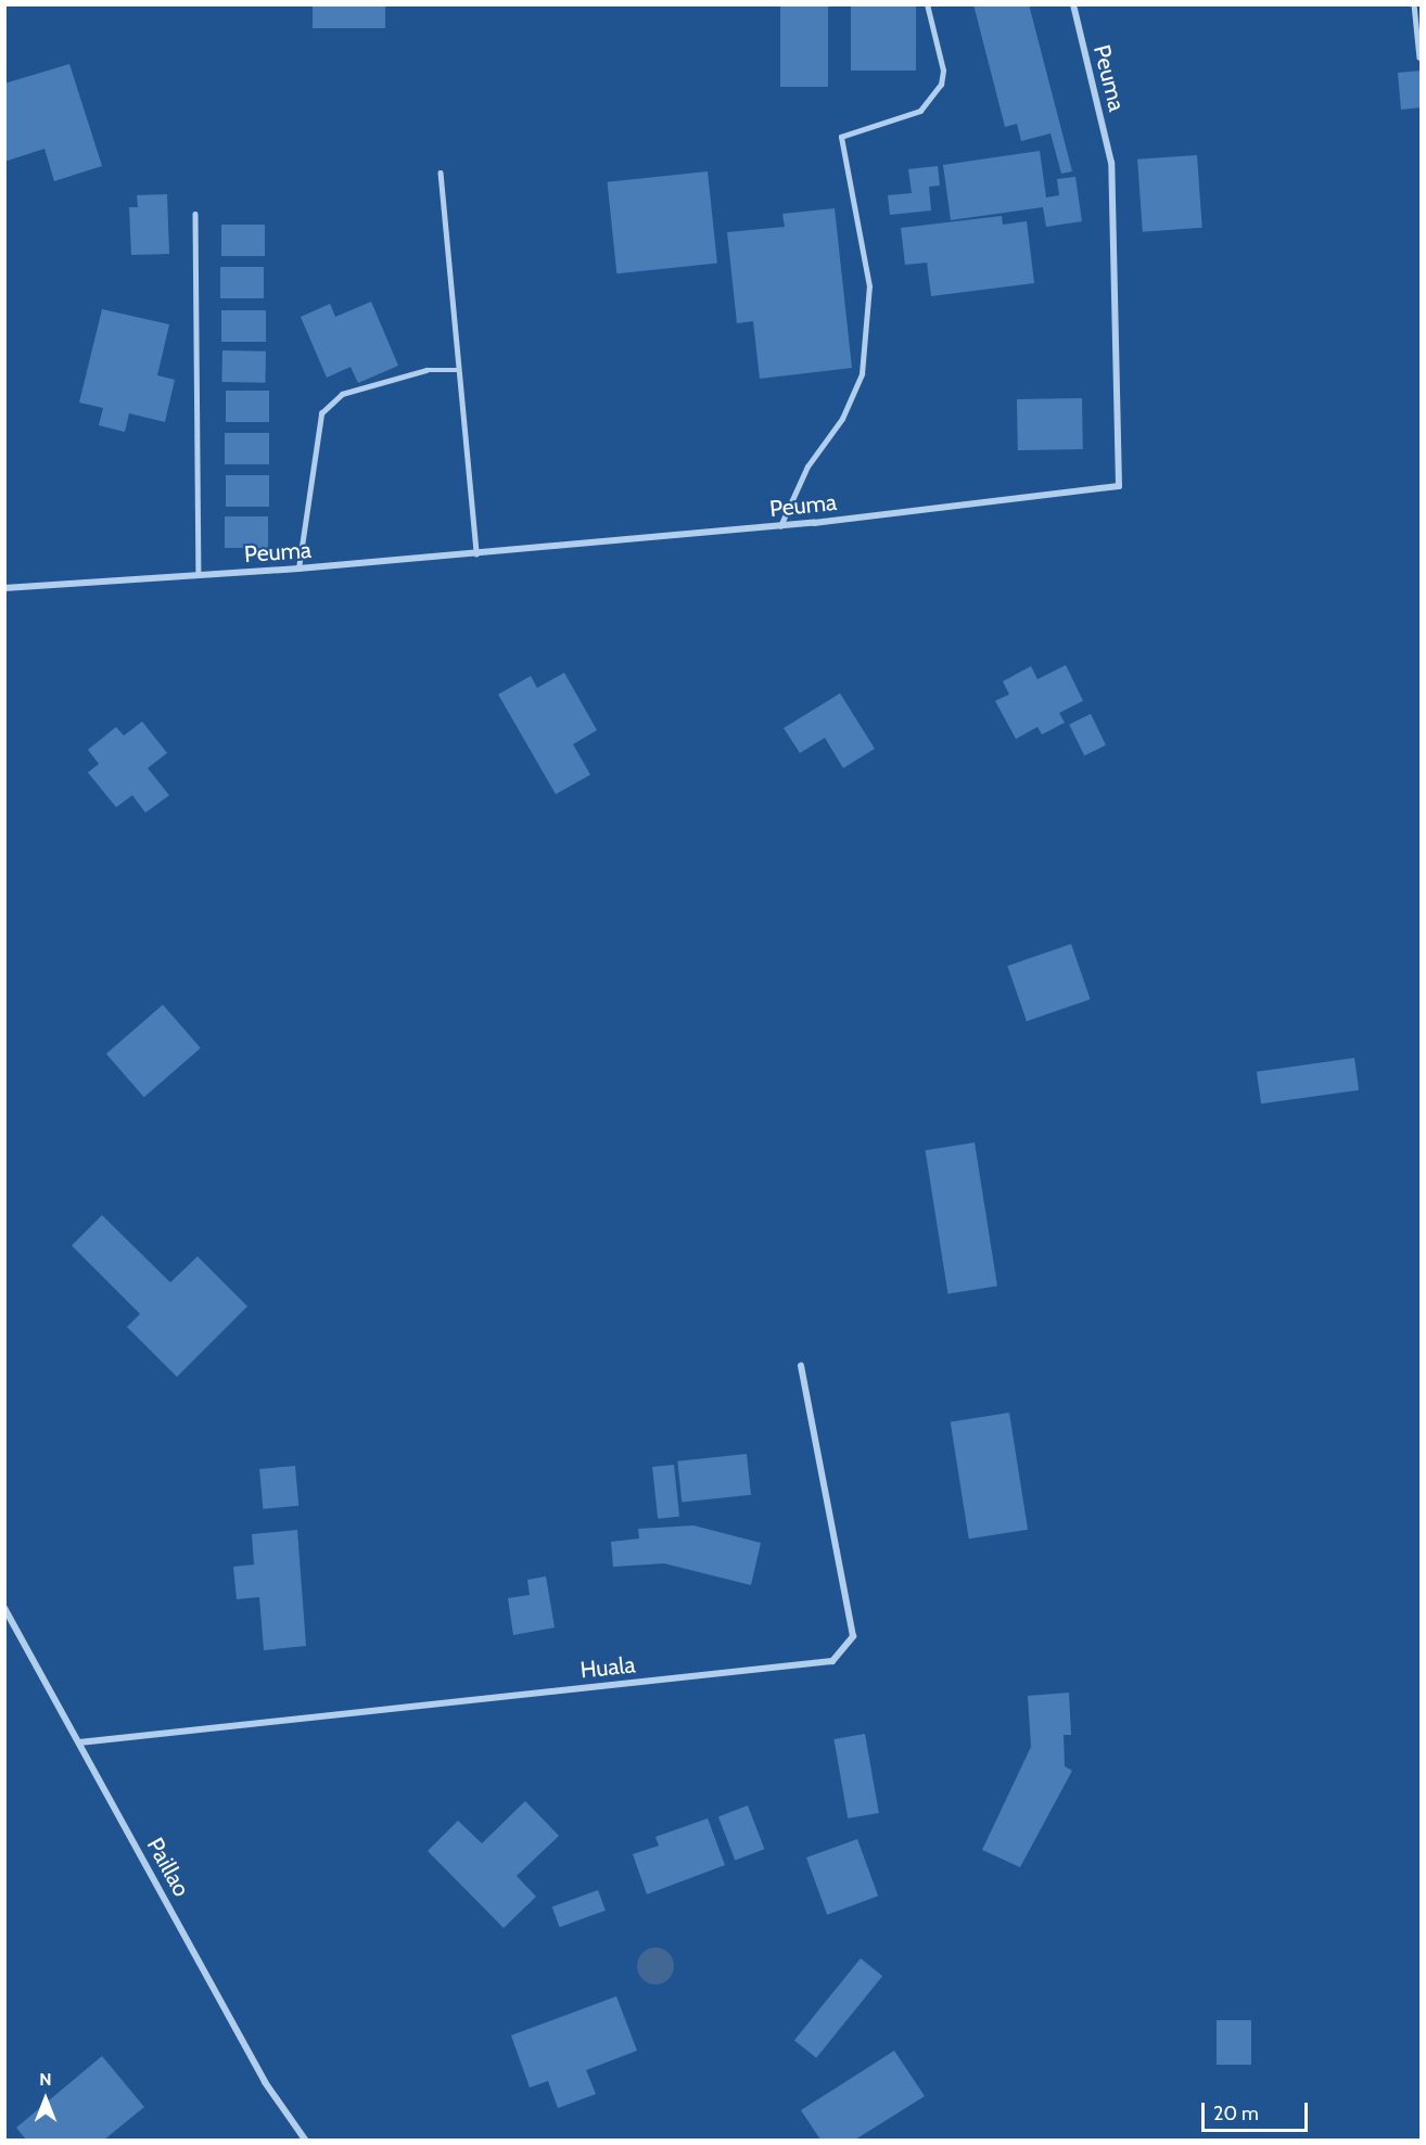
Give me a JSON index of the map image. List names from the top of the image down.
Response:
{
  "streets": {
    "street": ["Peuma", "Huala", "Paillao"]
  },
  "crossings": [
    ["Huala", "Paillao"]
  ],
  "scale_bar": "20 m",
  "north": "top"
}
